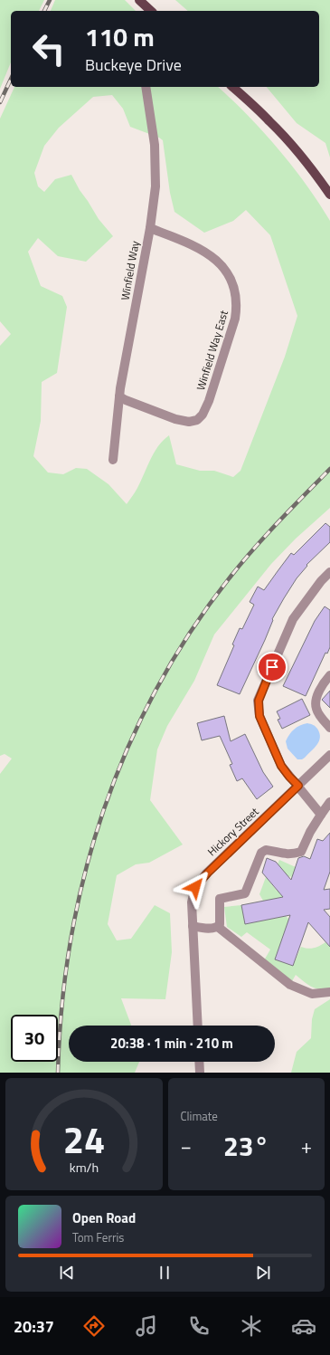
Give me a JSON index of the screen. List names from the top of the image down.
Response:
{
  "streets": {
    "street": ["Winfield Way", "Winfield Way East", "Hickory Street"]
  },
  "crossings": [
    ["Winfield Way", "Winfield Way East"]
  ],
  "page": {
    "turn": ["110 m", "Buckeye Drive"],
    "limit": "30",
    "trip": "20:38 · 1 min · 210 m",
    "tile": "Climate",
    "heat": ["−", "23°", "+"],
    "song": ["Open Road", "Tom Ferris"],
    "tabs": "20:37",
    "gauge": ["24", "km/h"]
  }
}
